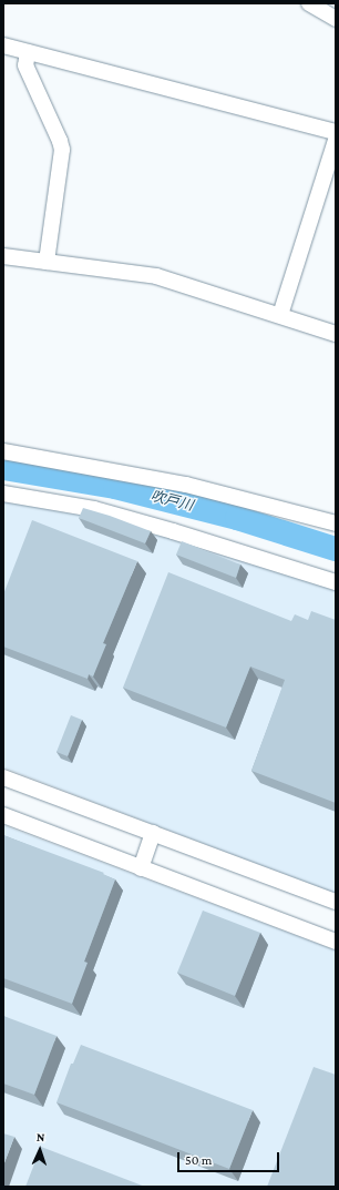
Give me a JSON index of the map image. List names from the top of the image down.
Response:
{
  "water": ["吹戸川"],
  "scale_bar": "50 m",
  "north": "top"
}
